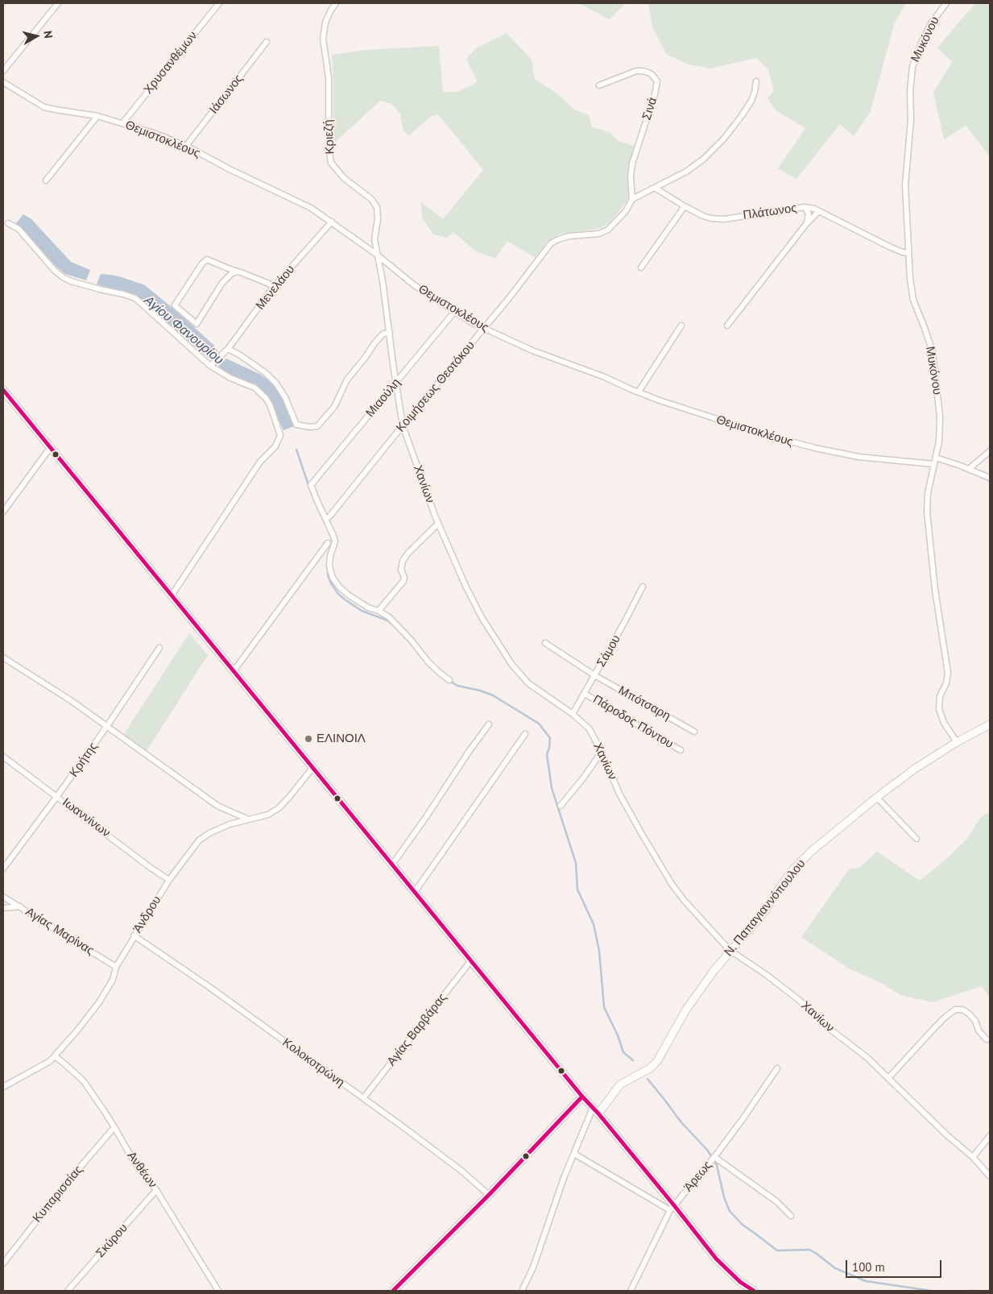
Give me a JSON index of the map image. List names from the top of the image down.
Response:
{
  "streets": {
    "main road": ["Ν. Παπαγιαννόπουλου"],
    "street": [
      "Μυκόνου",
      "Χρυσανθέμων",
      "Ιάσωνος",
      "Σινά",
      "Κριεζή",
      "Θεμιστοκλέους",
      "Πλάτωνος",
      "Μενελάου",
      "Κοιμήσεως Θεοτόκου",
      "Μιαούλη",
      "Χανίων",
      "Σάμου",
      "Μπότσαρη",
      "Πάροδος Πόντου",
      "Κρήτης",
      "Ιωαννίνων",
      "Άνδρου",
      "Αγίας Μαρίνας",
      "Αγίας Βαρβάρας",
      "Κολοκοτρώνη",
      "Ανθέων",
      "Άρεως",
      "Κυπαρισσίας",
      "Σκύρου"
    ]
  },
  "crossings": [
    ["Μυκόνου", "Θεμιστοκλέους"],
    ["Μυκόνου", "Πλάτωνος"],
    ["Μυκόνου", "Ν. Παπαγιαννόπουλου"],
    ["Χρυσανθέμων", "Θεμιστοκλέους"],
    ["Ιάσωνος", "Θεμιστοκλέους"],
    ["Σινά", "Κοιμήσεως Θεοτόκου"],
    ["Κριεζή", "Θεμιστοκλέους"],
    ["Κριεζή", "Χανίων"],
    ["Θεμιστοκλέους", "Μενελάου"],
    ["Θεμιστοκλέους", "Κοιμήσεως Θεοτόκου"],
    ["Θεμιστοκλέους", "Μιαούλη"],
    ["Θεμιστοκλέους", "Χανίων"],
    ["Κοιμήσεως Θεοτόκου", "Μιαούλη"],
    ["Κοιμήσεως Θεοτόκου", "Χανίων"],
    ["Μιαούλη", "Χανίων"],
    ["Χανίων", "Σάμου"],
    ["Χανίων", "Ν. Παπαγιαννόπουλου"],
    ["Σάμου", "Μπότσαρη"],
    ["Σάμου", "Πάροδος Πόντου"],
    ["Κρήτης", "Ιωαννίνων"],
    ["Ιωαννίνων", "Άνδρου"],
    ["Άνδρου", "Αγίας Μαρίνας"],
    ["Άνδρου", "Κολοκοτρώνη"],
    ["Άνδρου", "Ανθέων"],
    ["Αγίας Βαρβάρας", "Κολοκοτρώνη"],
    ["Ανθέων", "Κυπαρισσίας"],
    ["Ανθέων", "Σκύρου"]
  ],
  "water": ["Αγίου Φανουρίου"],
  "places": ["ΕΛΙΝΟΙΛ"],
  "scale_bar": "100 m",
  "north": "right"
}
